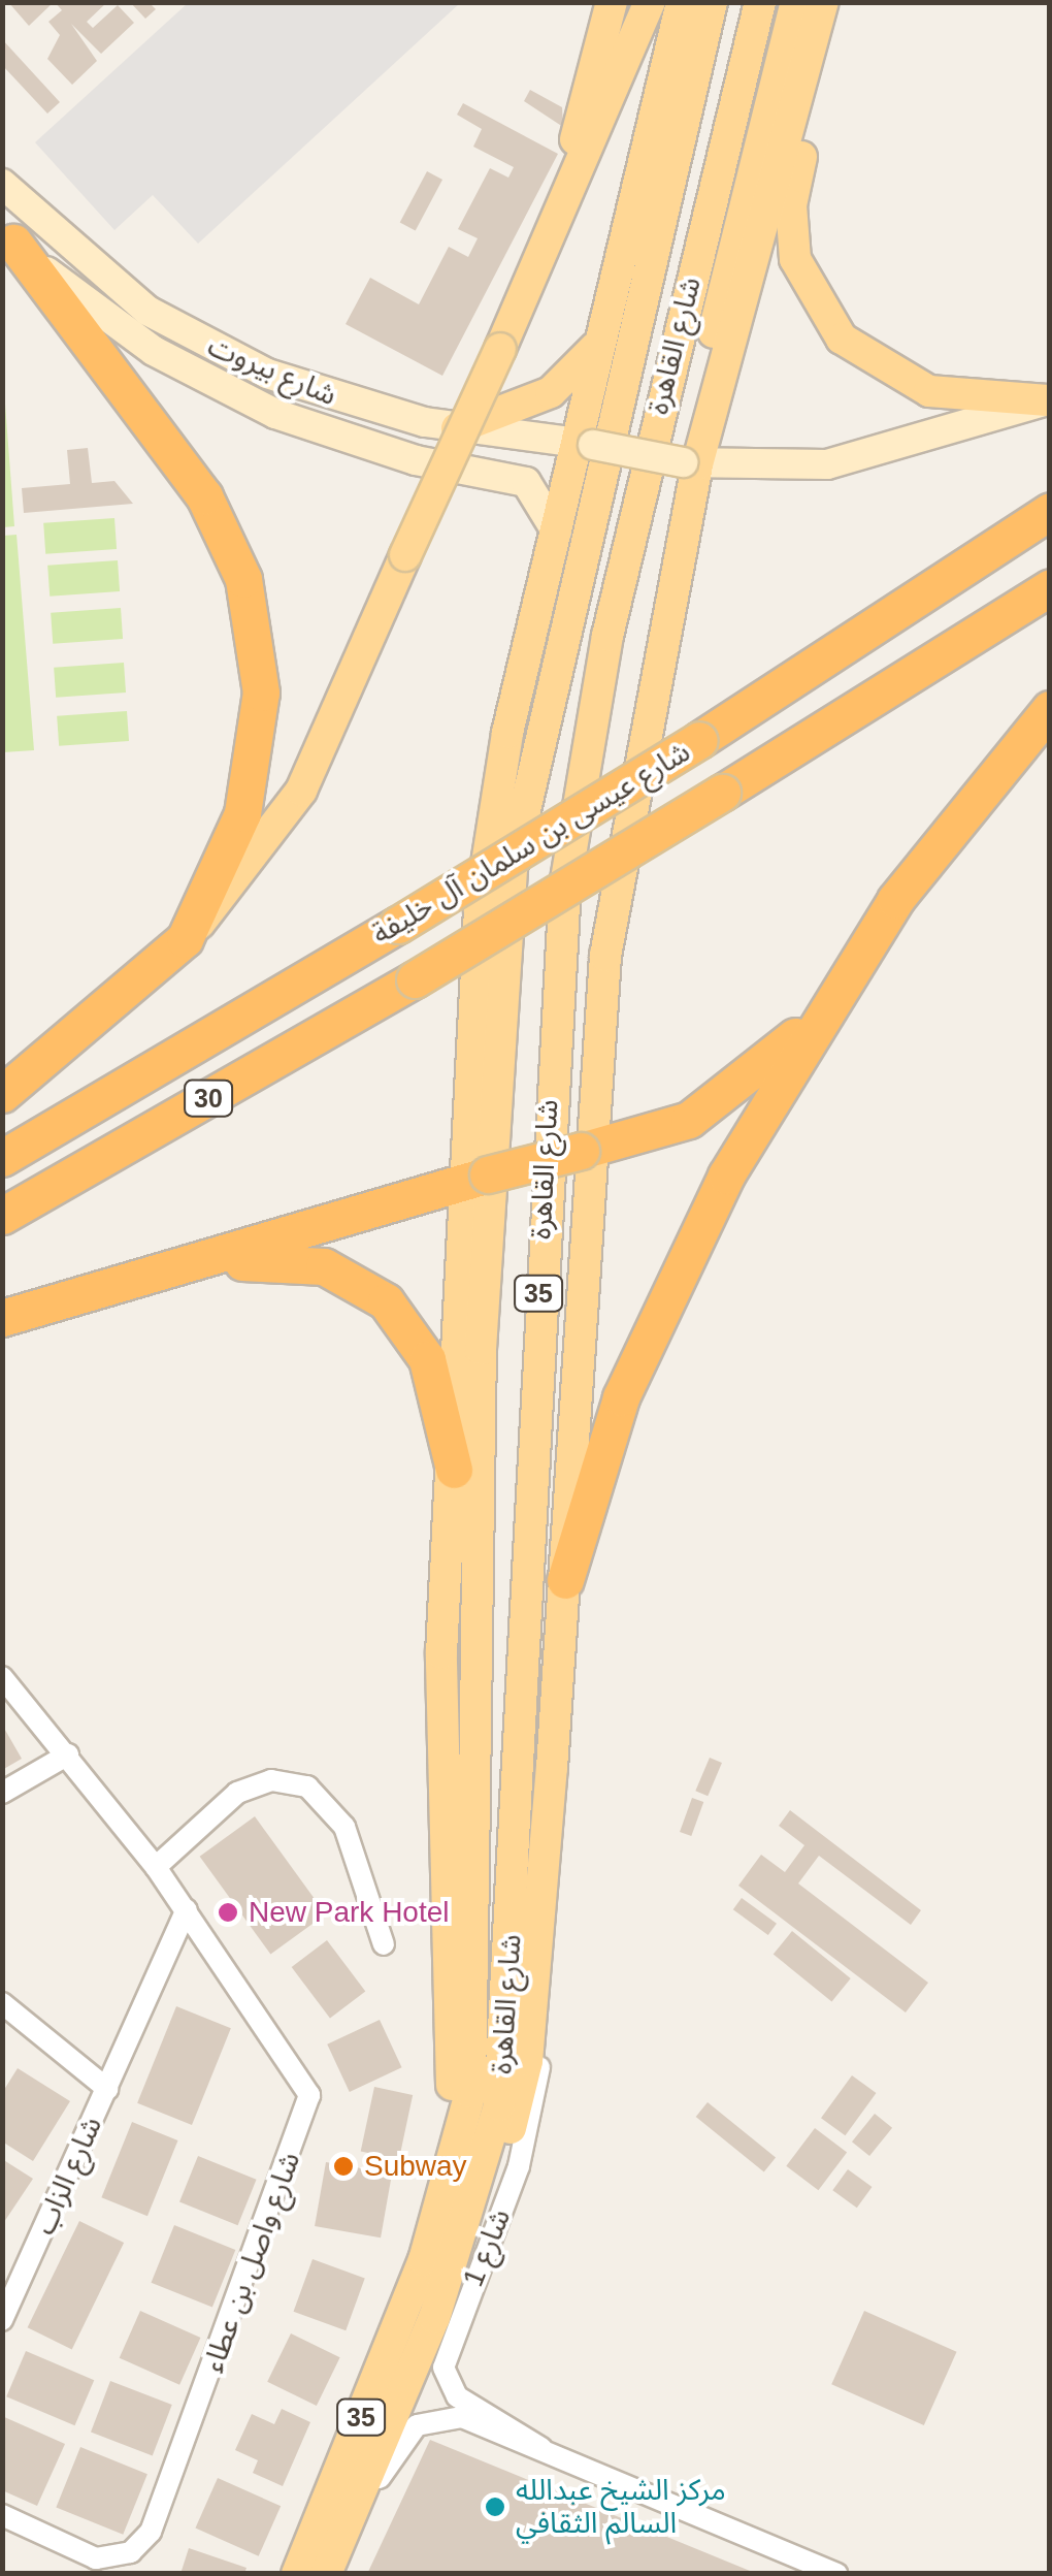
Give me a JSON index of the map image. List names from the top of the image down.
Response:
{
  "streets": {
    "highway": ["شارع عيسى بن سلمان آل خليفة", "30"],
    "main road": ["شارع القاهرة", "شارع بيروت", "35"],
    "street": ["شارع الزاب", "شارع 1", "شارع واصل بن عطاء"]
  },
  "crossings": [
    ["شارع القاهرة", "شارع بيروت"],
    ["شارع القاهرة", "شارع 1"],
    ["شارع الزاب", "شارع واصل بن عطاء"]
  ],
  "places": ["New Park Hotel", "Subway", "مركز الشيخ عبدالله السالم الثقافي"]
}
